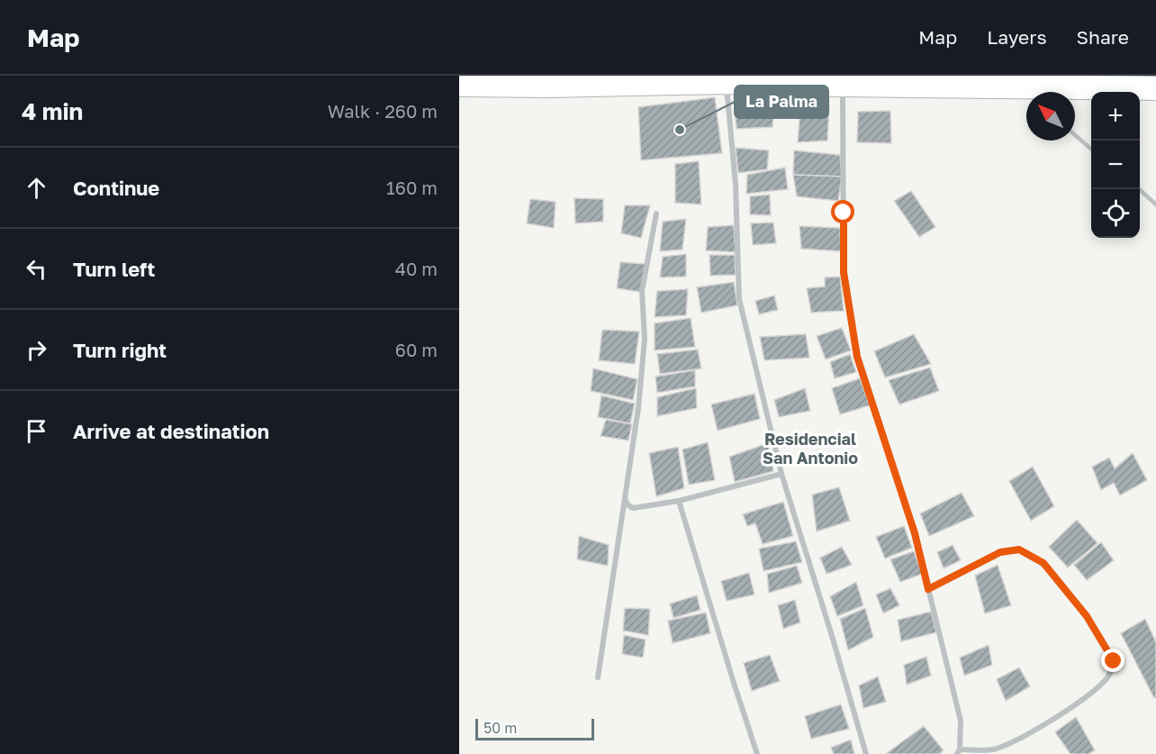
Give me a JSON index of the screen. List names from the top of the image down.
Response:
{
  "districts": ["Residencial San Antonio"],
  "places": ["La Palma"],
  "scale_bar": "50 m",
  "north": "top left",
  "page": {
    "header": "Map",
    "nav": ["Map", "Layers", "Share"],
    "heading": ["4 min", "Walk · 260 m"],
    "map_buttons": ["+", "−"],
    "list": [
      ["Continue", "160 m"],
      ["Turn left", "40 m"],
      ["Turn right", "60 m"],
      "Arrive at destination"
    ],
    "scale": "50 m"
  }
}
